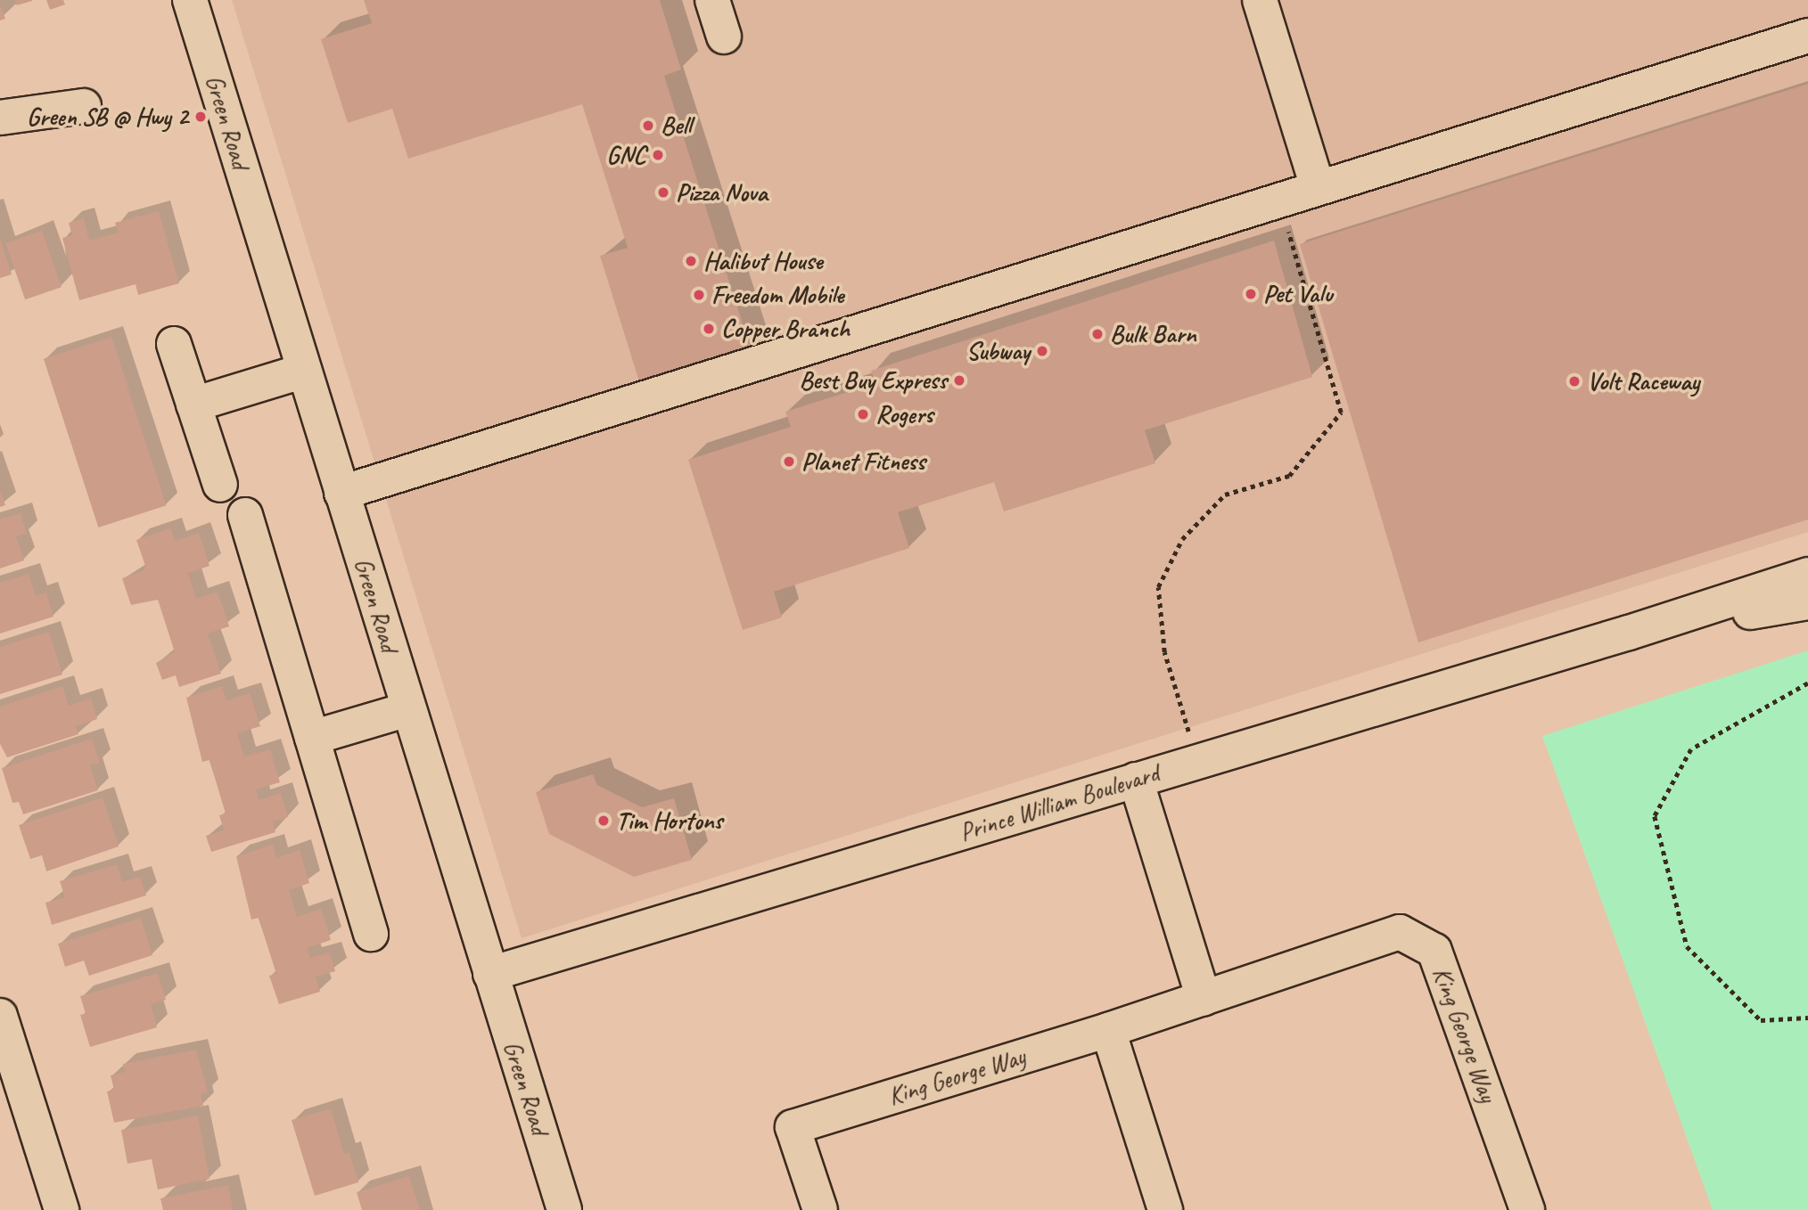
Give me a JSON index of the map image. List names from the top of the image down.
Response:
{
  "streets": {
    "street": ["Green Road", "Prince William Boulevard", "King George Way"]
  },
  "crossings": [
    ["Green Road", "Prince William Boulevard"]
  ],
  "places": [
    "Green SB @ Hwy 2",
    "Bell",
    "GNC",
    "Pizza Nova",
    "Halibut House",
    "Pet Valu",
    "Freedom Mobile",
    "Copper Branch",
    "Bulk Barn",
    "Subway",
    "Best Buy Express",
    "Volt Raceway",
    "Rogers",
    "Planet Fitness",
    "Tim Hortons"
  ]
}
